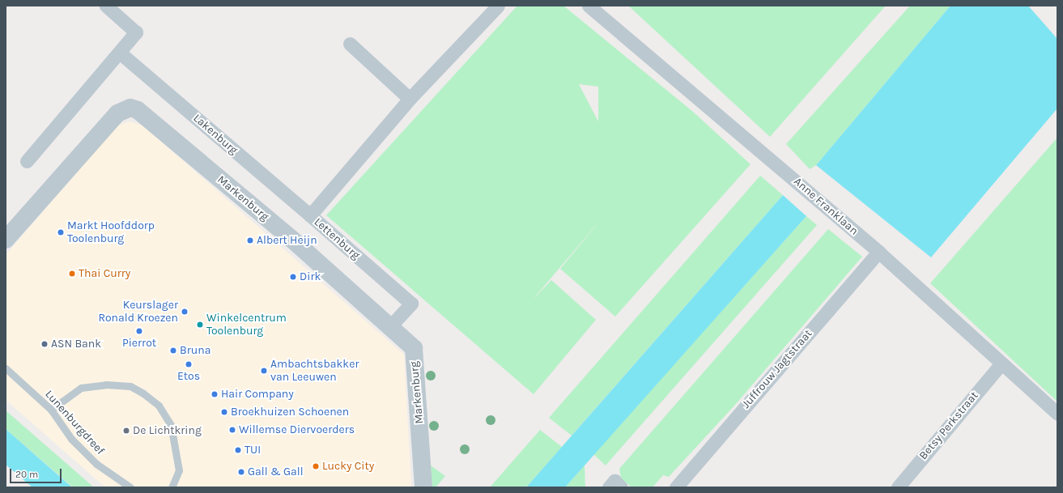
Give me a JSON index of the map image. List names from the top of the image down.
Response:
{
  "streets": {
    "street": [
      "Lakenburg",
      "Markenburg",
      "Anne Franklaan",
      "Lettenburg",
      "Juffrouw Jagtstraat",
      "Betsy Perkstraat"
    ],
    "lane": ["Lunenburgdreef"]
  },
  "crossings": [
    ["Lakenburg", "Lettenburg"],
    ["Markenburg", "Lettenburg"],
    ["Anne Franklaan", "Juffrouw Jagtstraat"],
    ["Anne Franklaan", "Betsy Perkstraat"]
  ],
  "places": [
    "Markt Hoofddorp Toolenburg",
    "Albert Heijn",
    "Thai Curry",
    "Dirk",
    "Keurslager Ronald Kroezen",
    "Winkelcentrum Toolenburg",
    "Pierrot",
    "ASN Bank",
    "Bruna",
    "Etos",
    "Ambachtsbakker van Leeuwen",
    "Hair Company",
    "Broekhuizen Schoenen",
    "Willemse Diervoerders",
    "De Lichtkring",
    "TUI",
    "Lucky City",
    "Gall & Gall"
  ],
  "scale_bar": "20 m"
}
